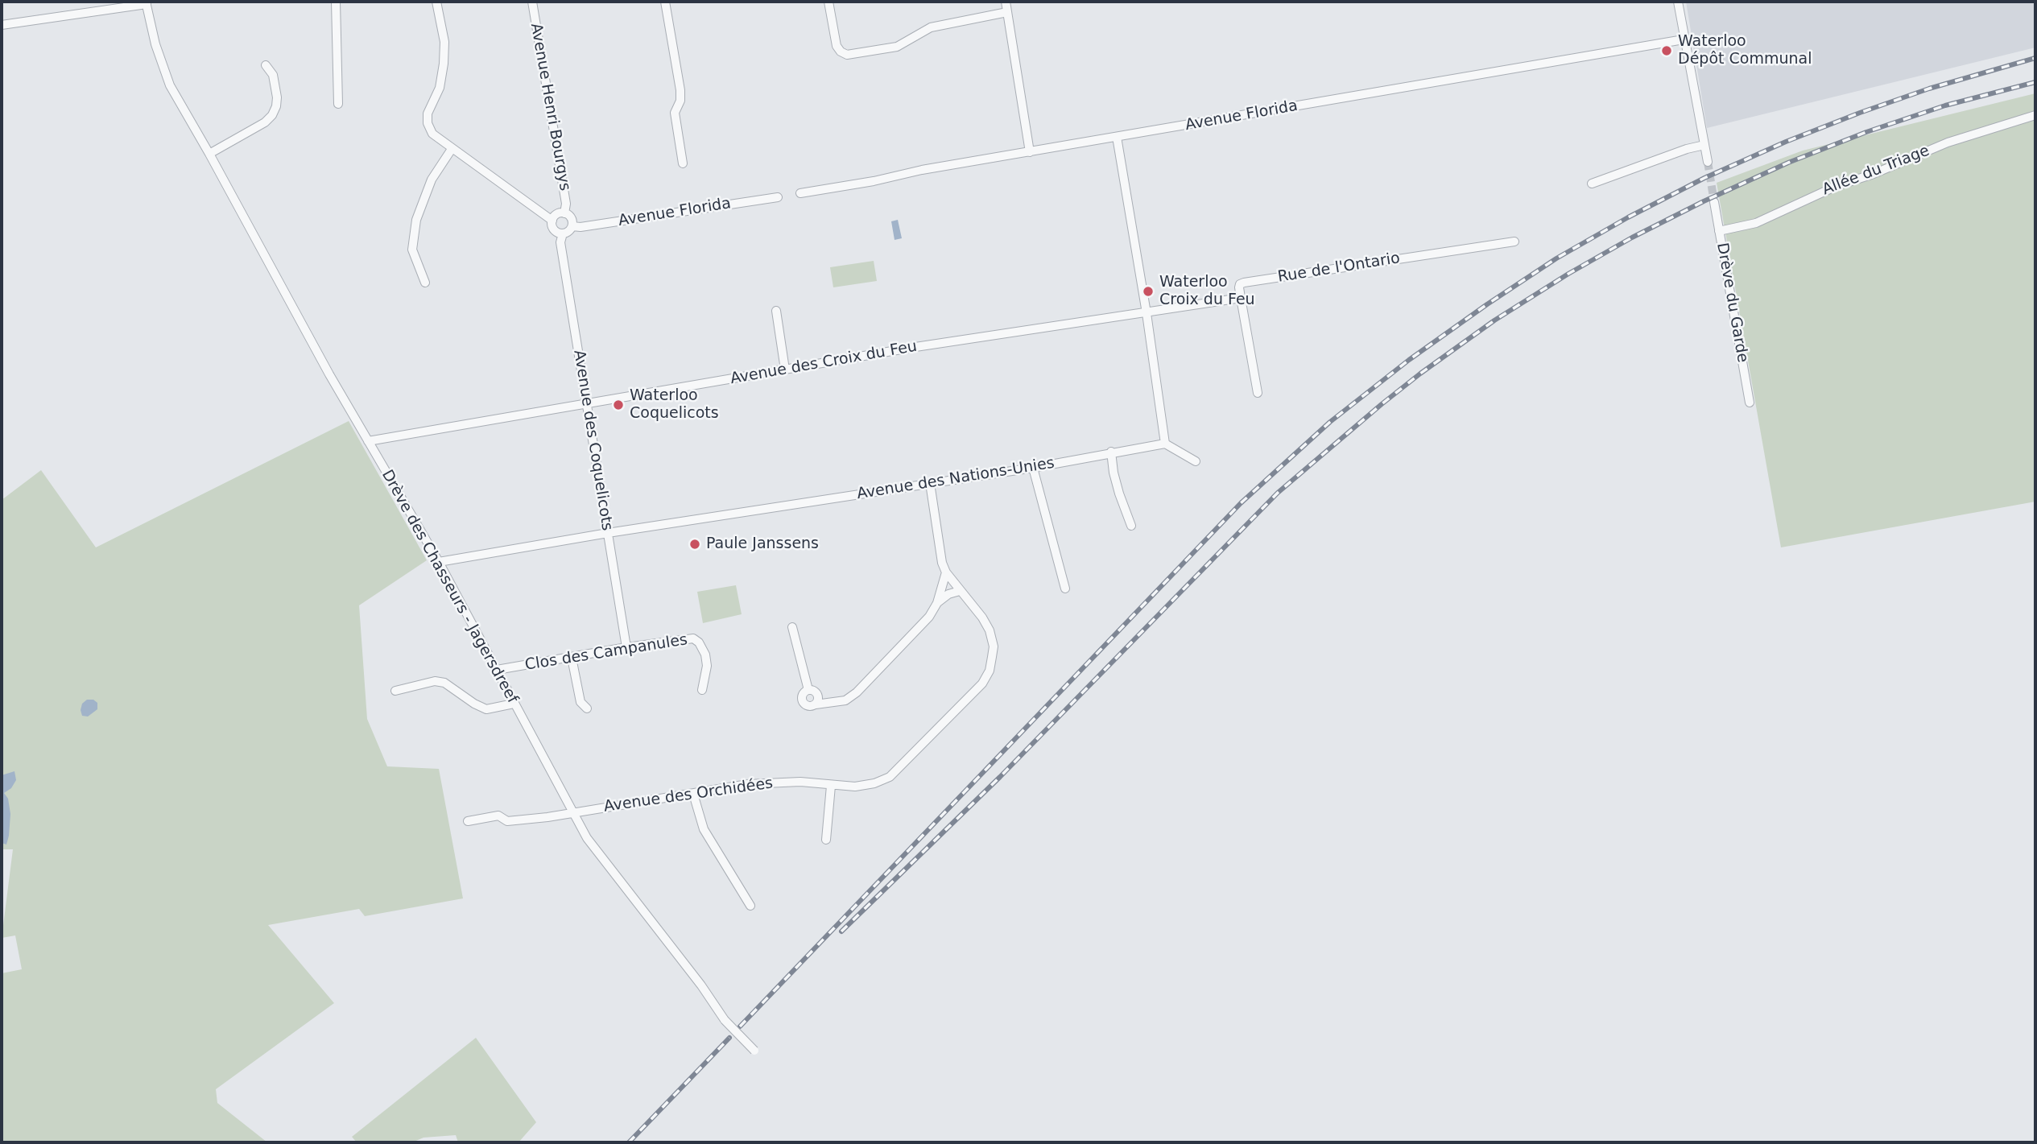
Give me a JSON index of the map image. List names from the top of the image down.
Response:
{
  "streets": {
    "street": [
      "Avenue Henri Bourgys",
      "Avenue Florida",
      "Allée du Triage",
      "Rue de l'Ontario",
      "Drève du Garde",
      "Avenue des Croix du Feu",
      "Avenue des Coquelicots",
      "Avenue des Nations-Unies",
      "Drève des Chasseurs - Jagersdreef",
      "Clos des Campanules",
      "Avenue des Orchidées"
    ]
  },
  "crossings": [
    ["Avenue Henri Bourgys", "Avenue Florida"],
    ["Avenue Henri Bourgys", "Avenue des Coquelicots"],
    ["Avenue Florida", "Avenue des Coquelicots"],
    ["Allée du Triage", "Drève du Garde"],
    ["Avenue des Croix du Feu", "Avenue des Coquelicots"],
    ["Avenue des Croix du Feu", "Drève des Chasseurs - Jagersdreef"],
    ["Avenue des Coquelicots", "Avenue des Nations-Unies"],
    ["Avenue des Coquelicots", "Clos des Campanules"],
    ["Avenue des Nations-Unies", "Drève des Chasseurs - Jagersdreef"],
    ["Avenue des Nations-Unies", "Avenue des Orchidées"],
    ["Drève des Chasseurs - Jagersdreef", "Clos des Campanules"],
    ["Drève des Chasseurs - Jagersdreef", "Avenue des Orchidées"]
  ],
  "places": [
    "Waterloo Dépôt Communal",
    "Waterloo Croix du Feu",
    "Waterloo Coquelicots",
    "Paule Janssens"
  ]
}
